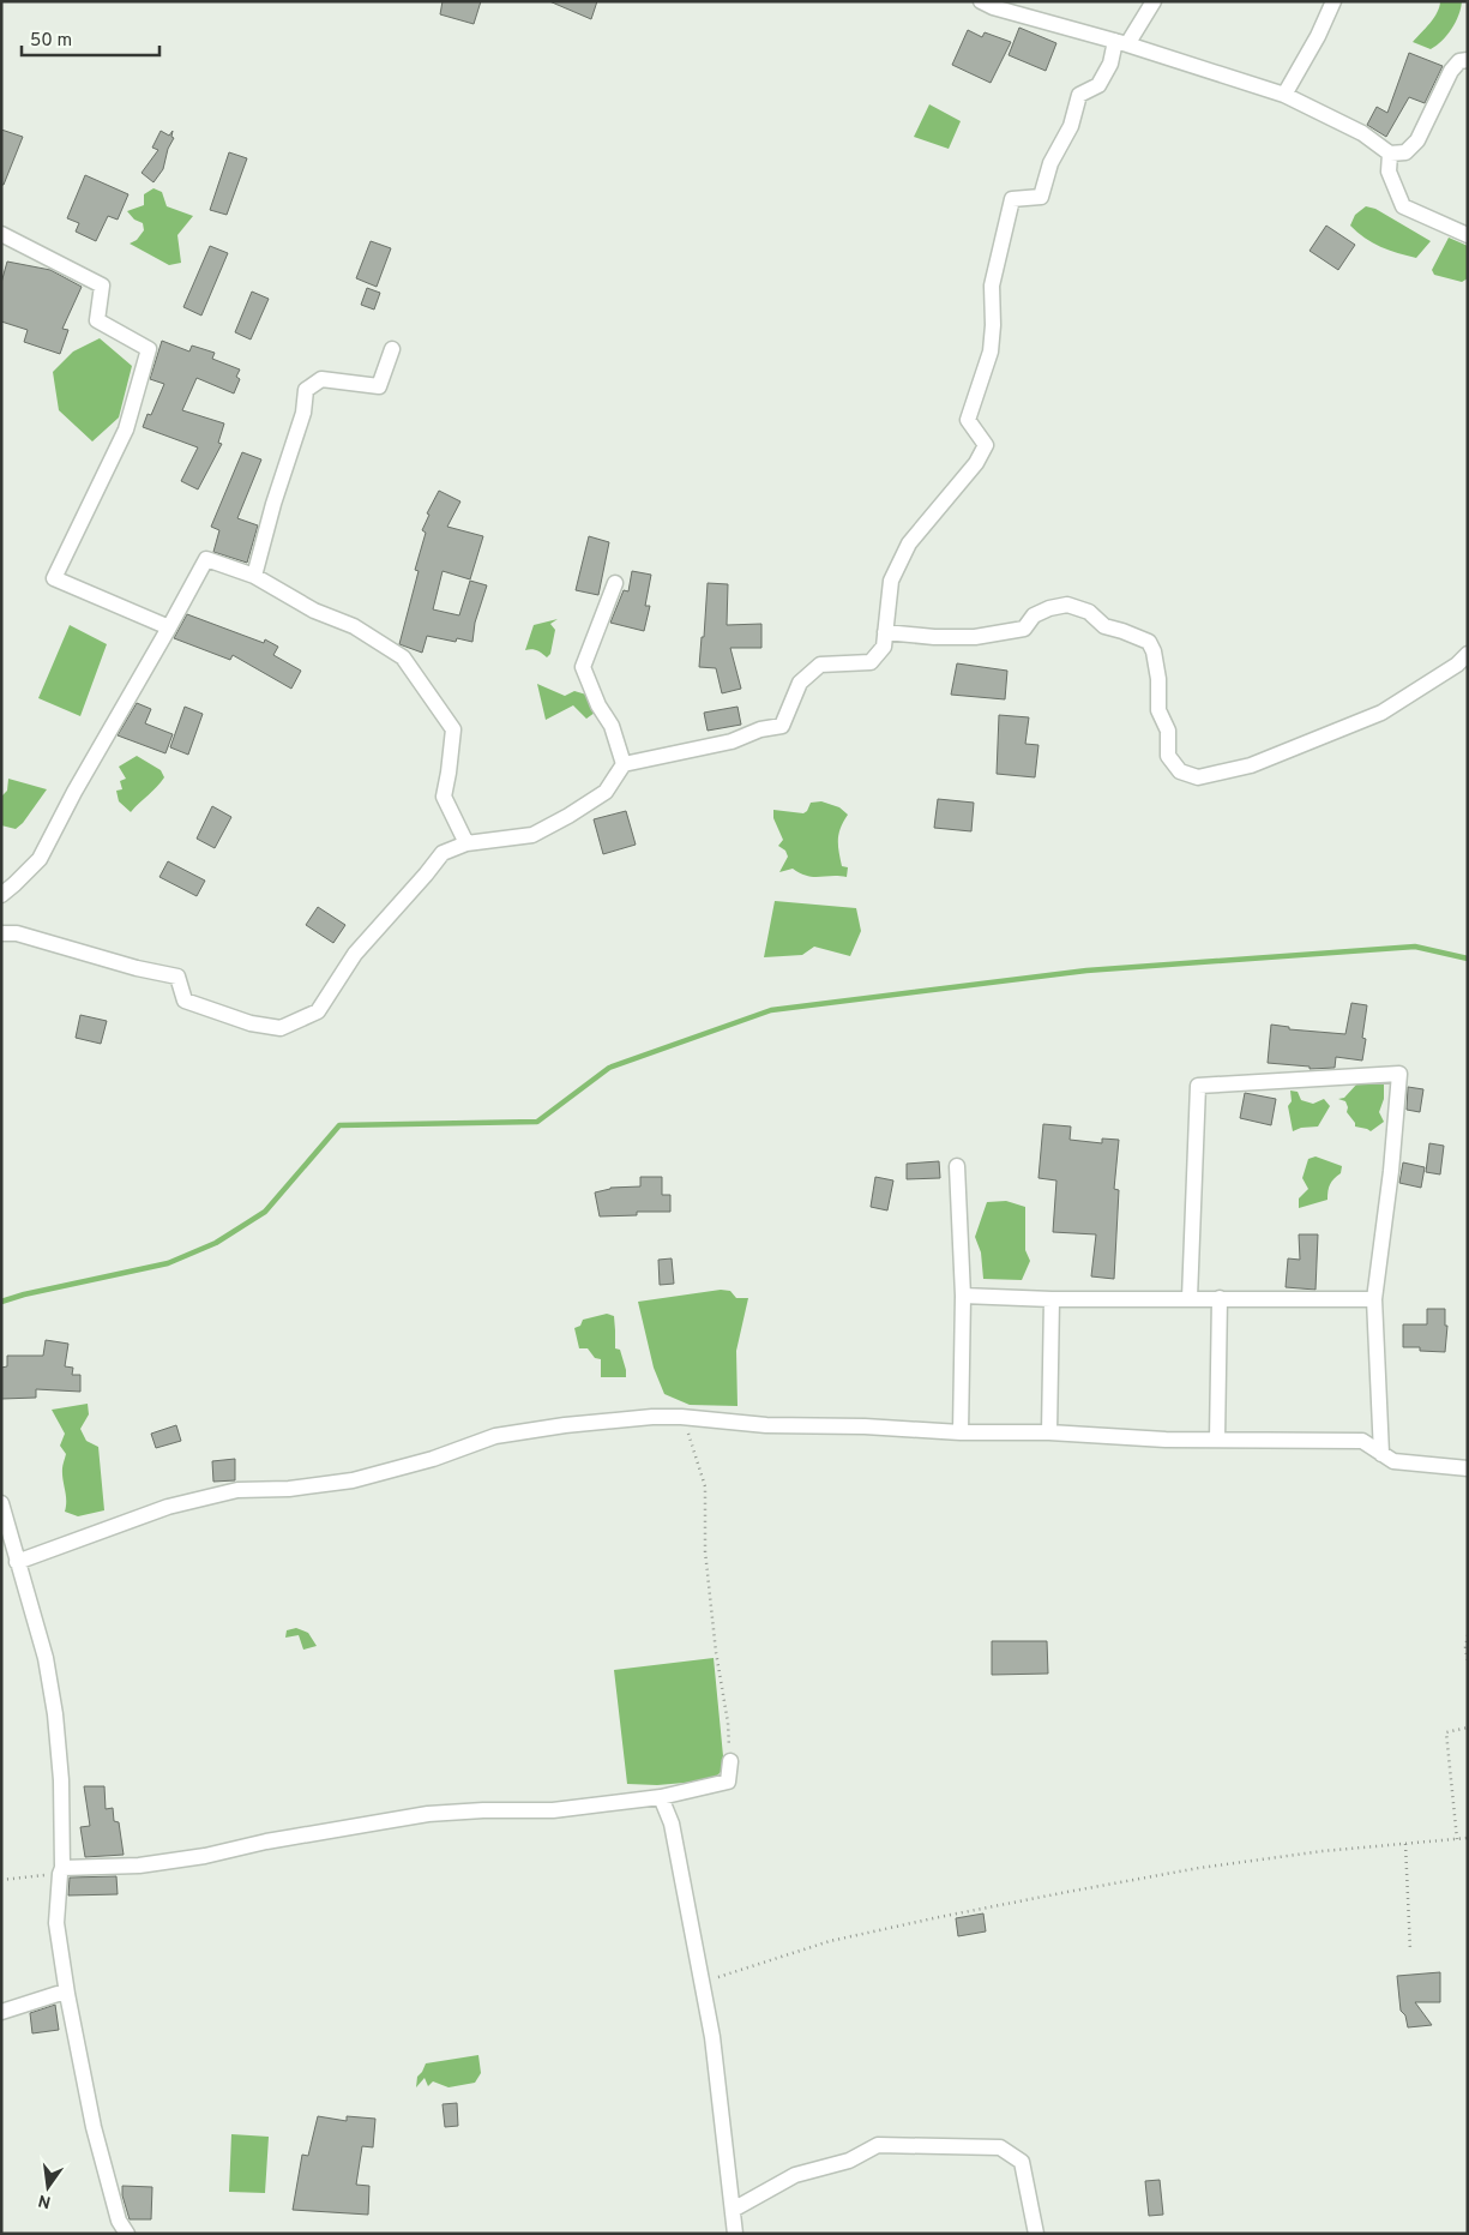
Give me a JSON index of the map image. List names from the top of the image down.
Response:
{
  "scale_bar": "50 m",
  "north": "bottom"
}
